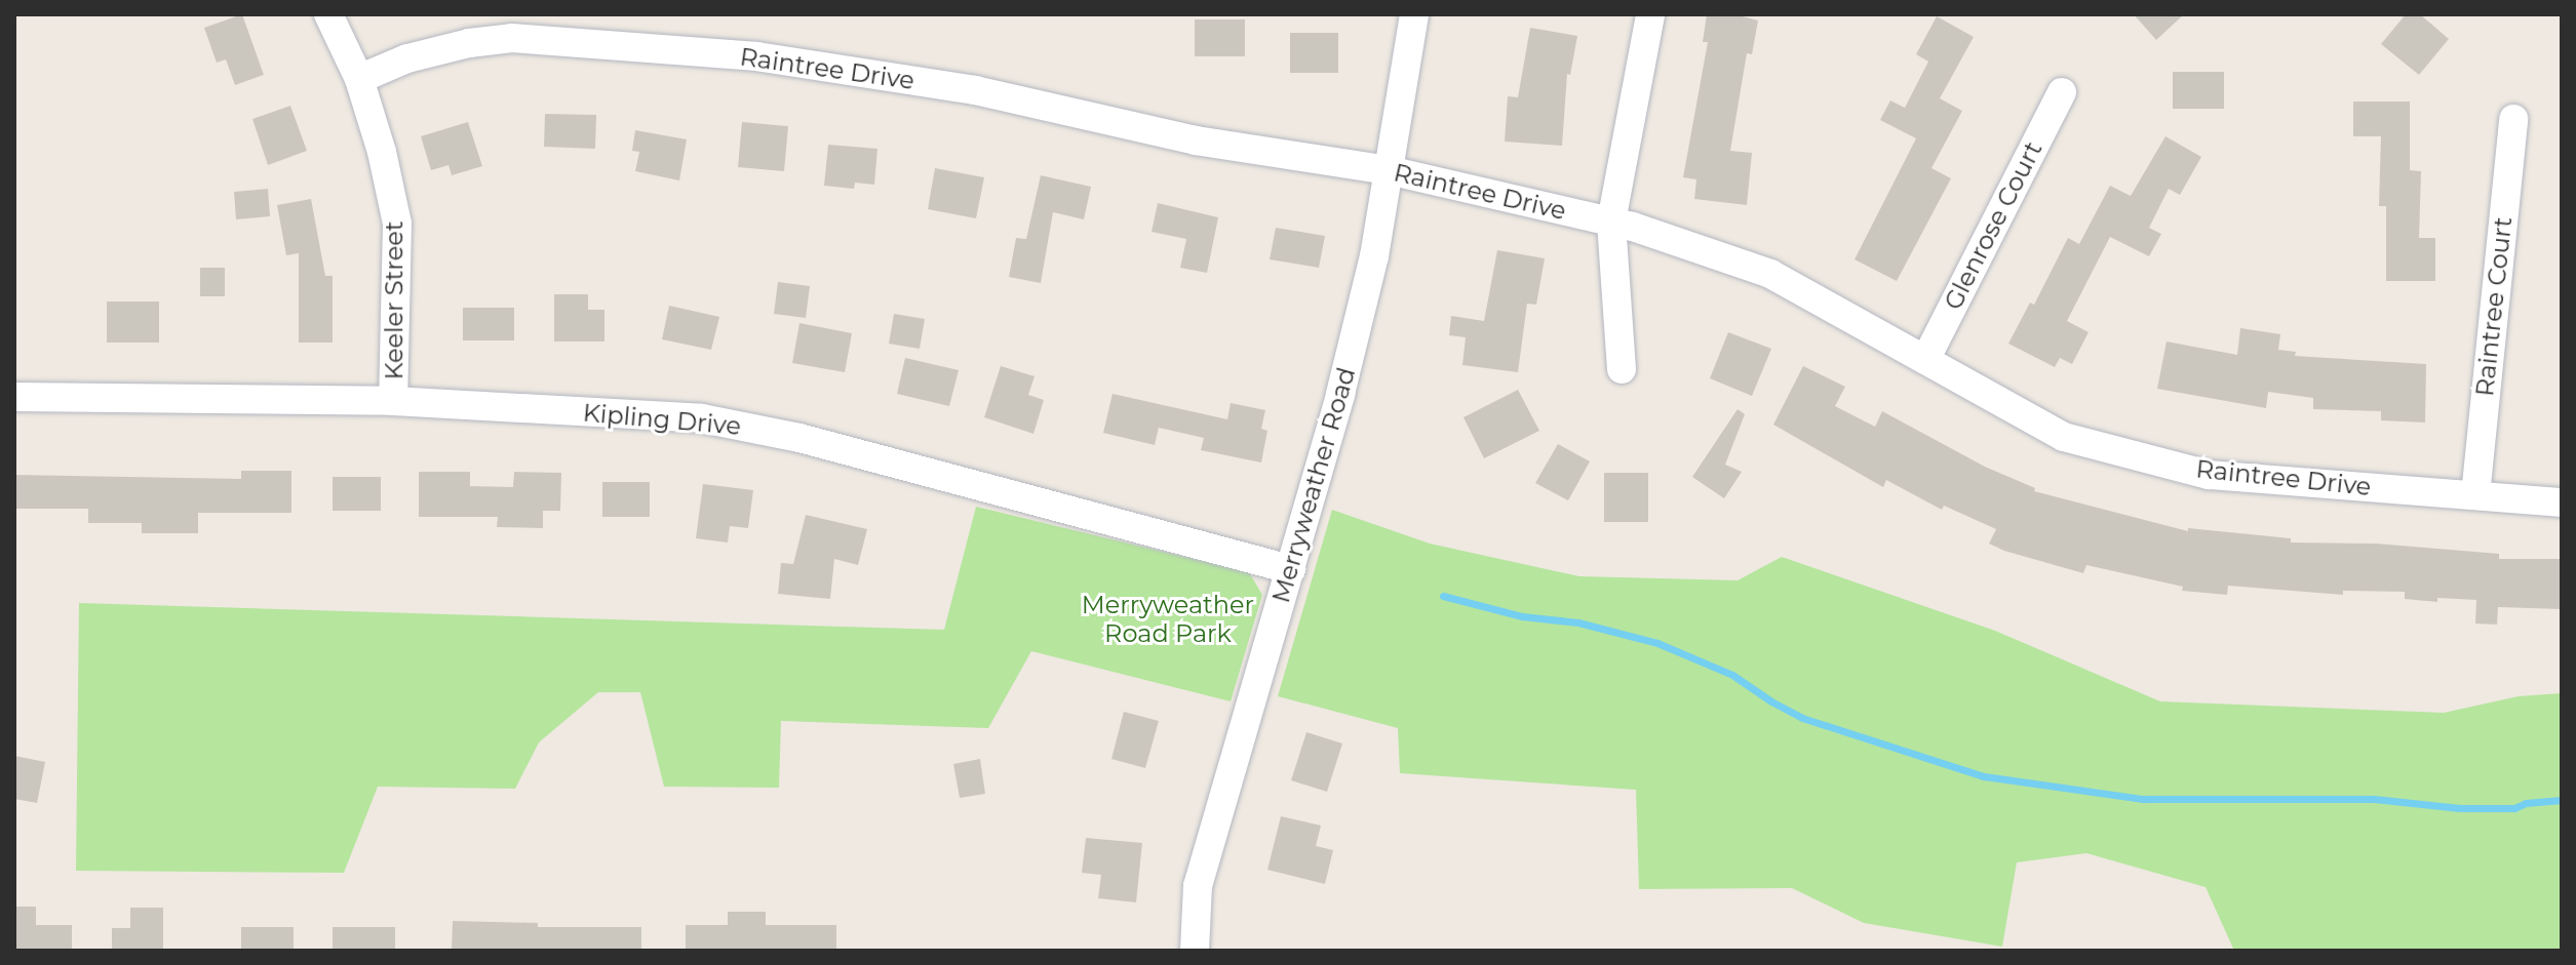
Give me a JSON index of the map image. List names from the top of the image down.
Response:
{
  "streets": {
    "street": [
      "Raintree Drive",
      "Glenrose Court",
      "Keeler Street",
      "Raintree Court",
      "Kipling Drive",
      "Merryweather Road"
    ]
  },
  "crossings": [
    ["Raintree Drive", "Glenrose Court"],
    ["Raintree Drive", "Keeler Street"],
    ["Raintree Drive", "Raintree Court"],
    ["Raintree Drive", "Merryweather Road"],
    ["Keeler Street", "Kipling Drive"],
    ["Kipling Drive", "Merryweather Road"]
  ],
  "parks": ["Merryweather Road Park"]
}
